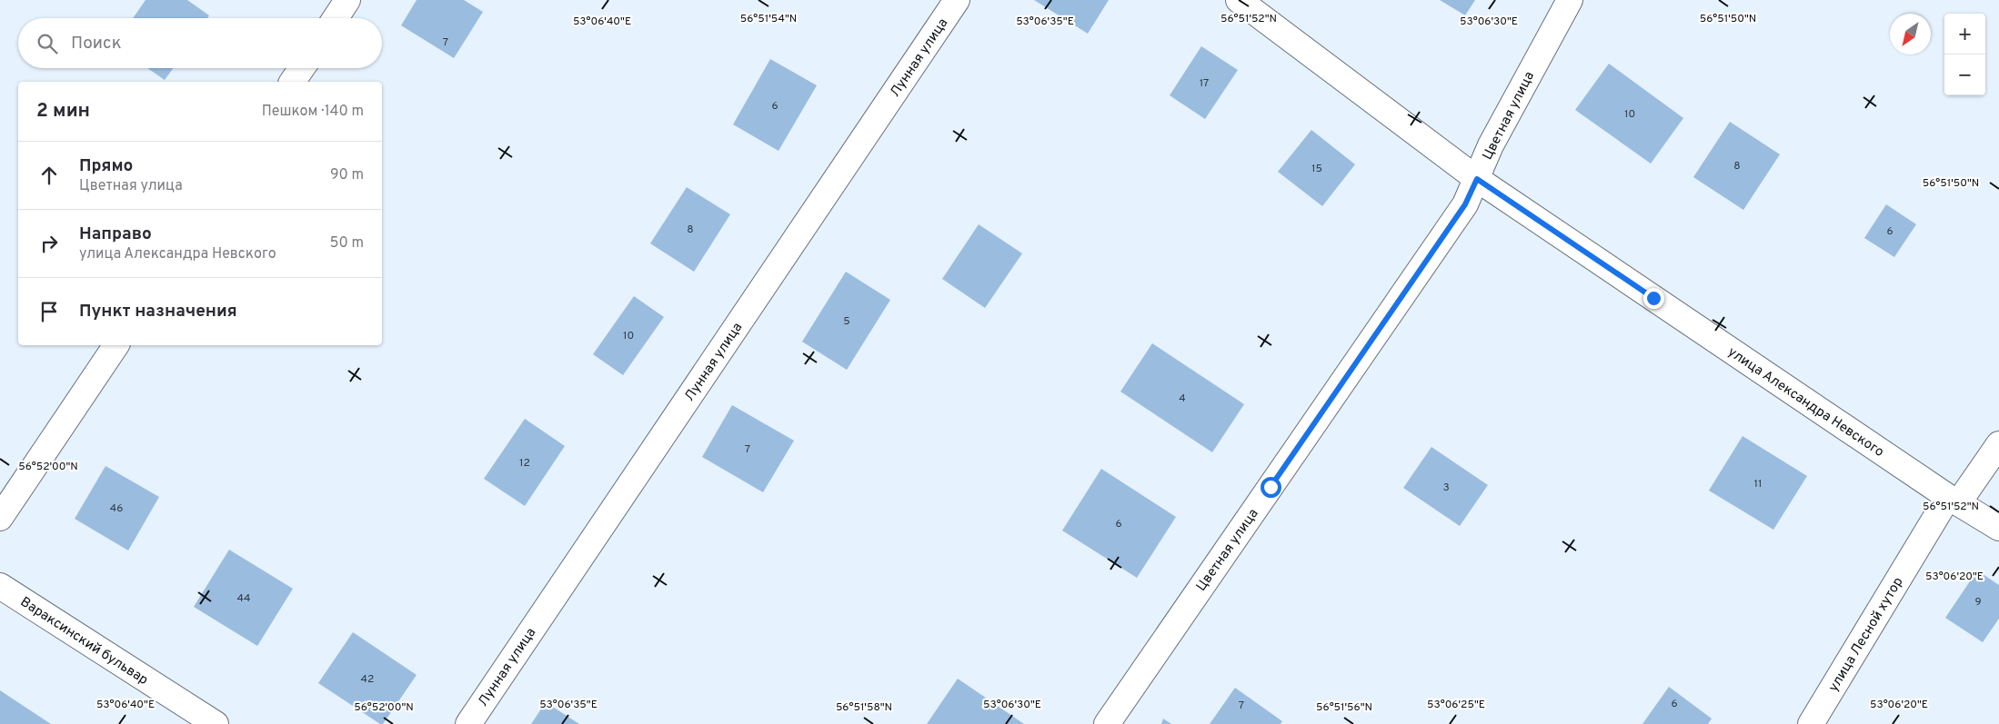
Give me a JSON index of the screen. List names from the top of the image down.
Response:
{
  "streets": {
    "street": [
      "Лунная улица",
      "Цветная улица",
      "улица Александра Невского",
      "улица Лесной хутор",
      "Вараксинский бульвар"
    ]
  },
  "crossings": [
    ["Цветная улица", "улица Александра Невского"],
    ["улица Александра Невского", "улица Лесной хутор"]
  ],
  "house_numbers": [
    "7",
    "17",
    "6",
    "10",
    "8",
    "15",
    "8",
    "6",
    "5",
    "10",
    "4",
    "7",
    "12",
    "11",
    "3",
    "46",
    "6",
    "44",
    "9",
    "42",
    "6",
    "7"
  ],
  "north": "bottom left",
  "page": {
    "map_buttons": ["+", "−"],
    "search": "Поиск",
    "heading": ["2 мин", "Пешком · 140 m"],
    "list": [
      ["Прямо", "Цветная улица", "90 m"],
      ["Направо", "улица Александра Невского", "50 m"],
      "Пункт назначения"
    ]
  },
  "coordinates": [
    "56°51'54\"N",
    "56°51'52\"N",
    "56°51'50\"N",
    "53°06'40\"E",
    "53°06'35\"E",
    "53°06'30\"E",
    "56°52'00\"N",
    "53°06'20\"E",
    "53°06'25\"E",
    "56°51'58\"N",
    "56°51'56\"N"
  ]
}
